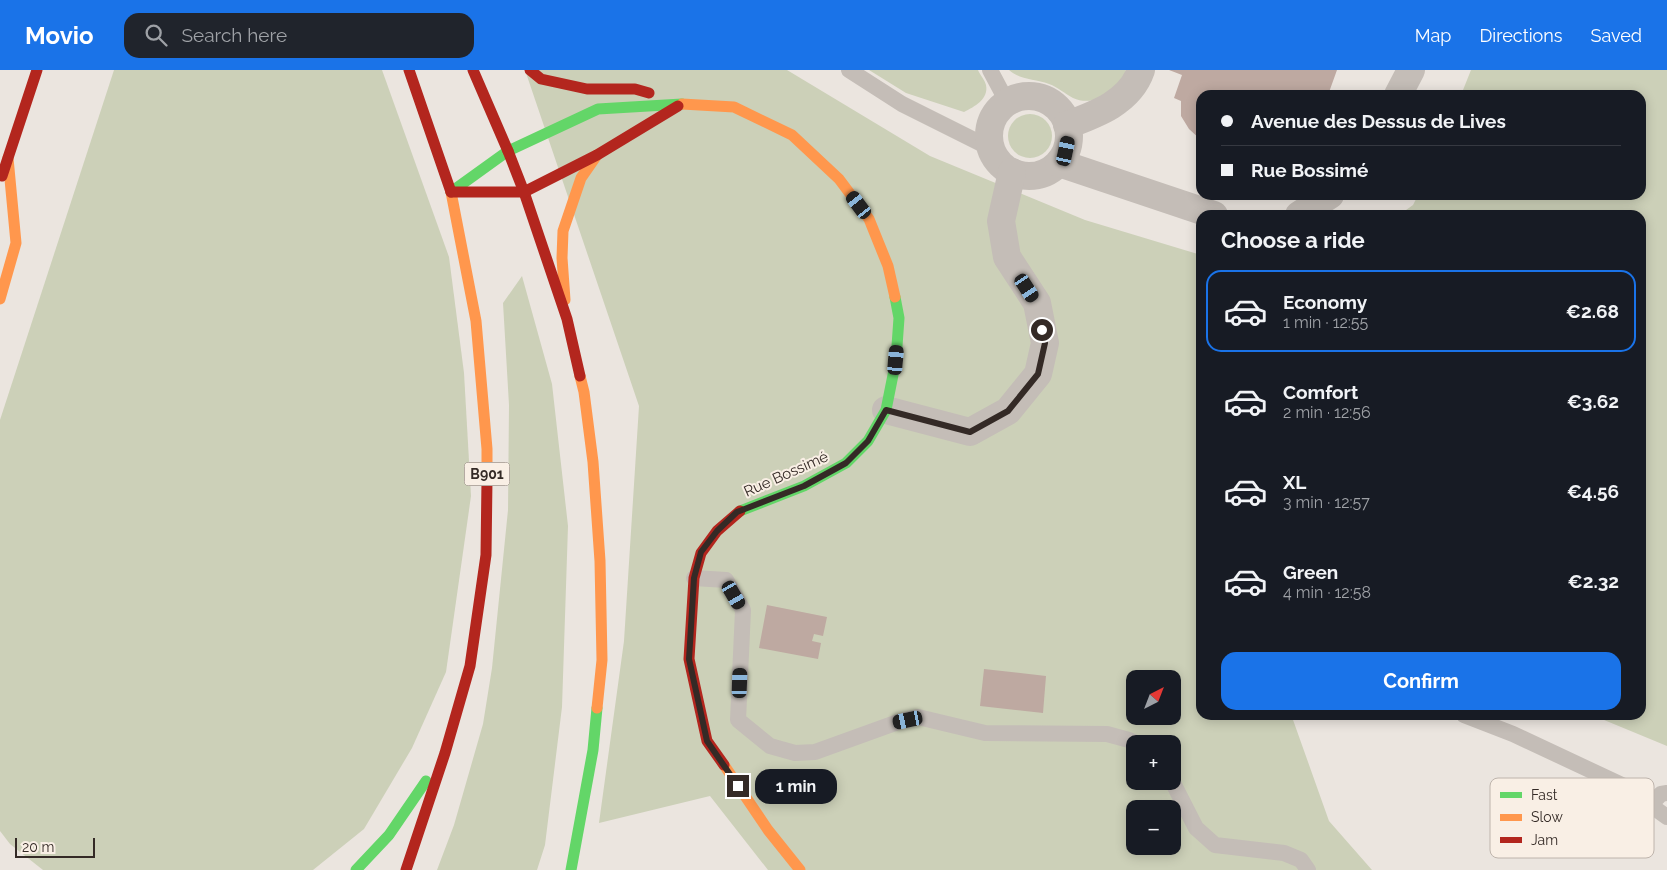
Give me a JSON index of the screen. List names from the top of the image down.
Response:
{
  "streets": {
    "main road": ["B901", "Rue Bossimé"]
  },
  "legend": ["Fast", "Slow", "Jam"],
  "scale_bar": "20 m",
  "north": "top right",
  "page": {
    "header": "Movio",
    "search": "Search here",
    "nav": ["Map", "Directions", "Saved"],
    "banner": ["Avenue des Dessus de Lives", "Rue Bossimé"],
    "heading": "Choose a ride",
    "list": [
      {
        "name": "Economy",
        "note": "1 min · 12:55",
        "value": "€2.68"
      },
      {
        "name": "Comfort",
        "note": "2 min · 12:56",
        "value": "€3.62"
      },
      {
        "name": "XL",
        "note": "3 min · 12:57",
        "value": "€4.56"
      },
      {
        "name": "Green",
        "note": "4 min · 12:58",
        "value": "€2.32"
      }
    ],
    "buttons": "Confirm",
    "map_buttons": ["+", "−"],
    "bubble": "1 min",
    "scale": "20 m"
  }
}
